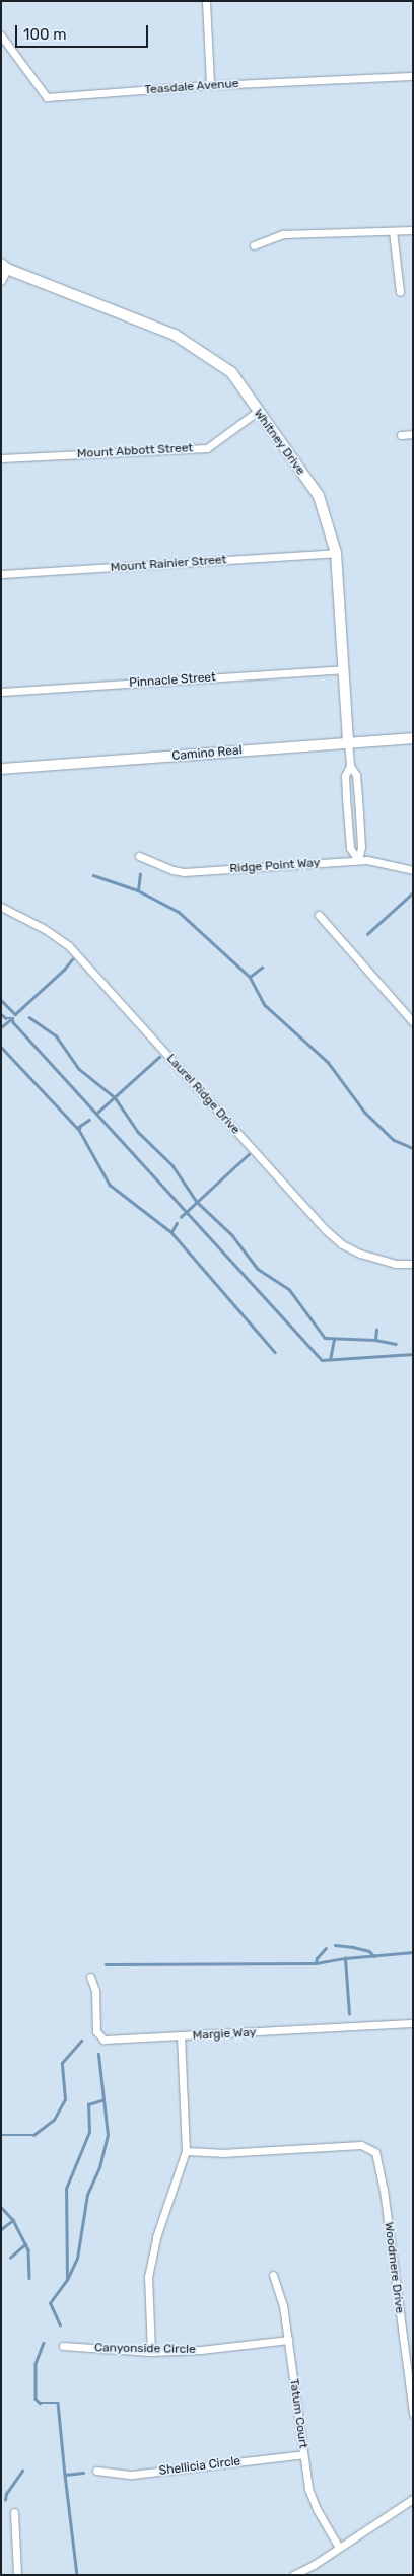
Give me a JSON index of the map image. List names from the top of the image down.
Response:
{
  "streets": {
    "street": [
      "Teasdale Avenue",
      "Whitney Drive",
      "Mount Abbott Street",
      "Mount Rainier Street",
      "Pinnacle Street",
      "Camino Real",
      "Ridge Point Way",
      "Laurel Ridge Drive",
      "Margie Way",
      "Woodmere Drive",
      "Canyonside Circle",
      "Tatum Court",
      "Shellicia Circle"
    ]
  },
  "crossings": [
    ["Whitney Drive", "Mount Abbott Street"],
    ["Whitney Drive", "Mount Rainier Street"],
    ["Whitney Drive", "Pinnacle Street"],
    ["Whitney Drive", "Camino Real"],
    ["Whitney Drive", "Ridge Point Way"],
    ["Canyonside Circle", "Tatum Court"],
    ["Tatum Court", "Shellicia Circle"]
  ],
  "scale_bar": "100 m"
}
